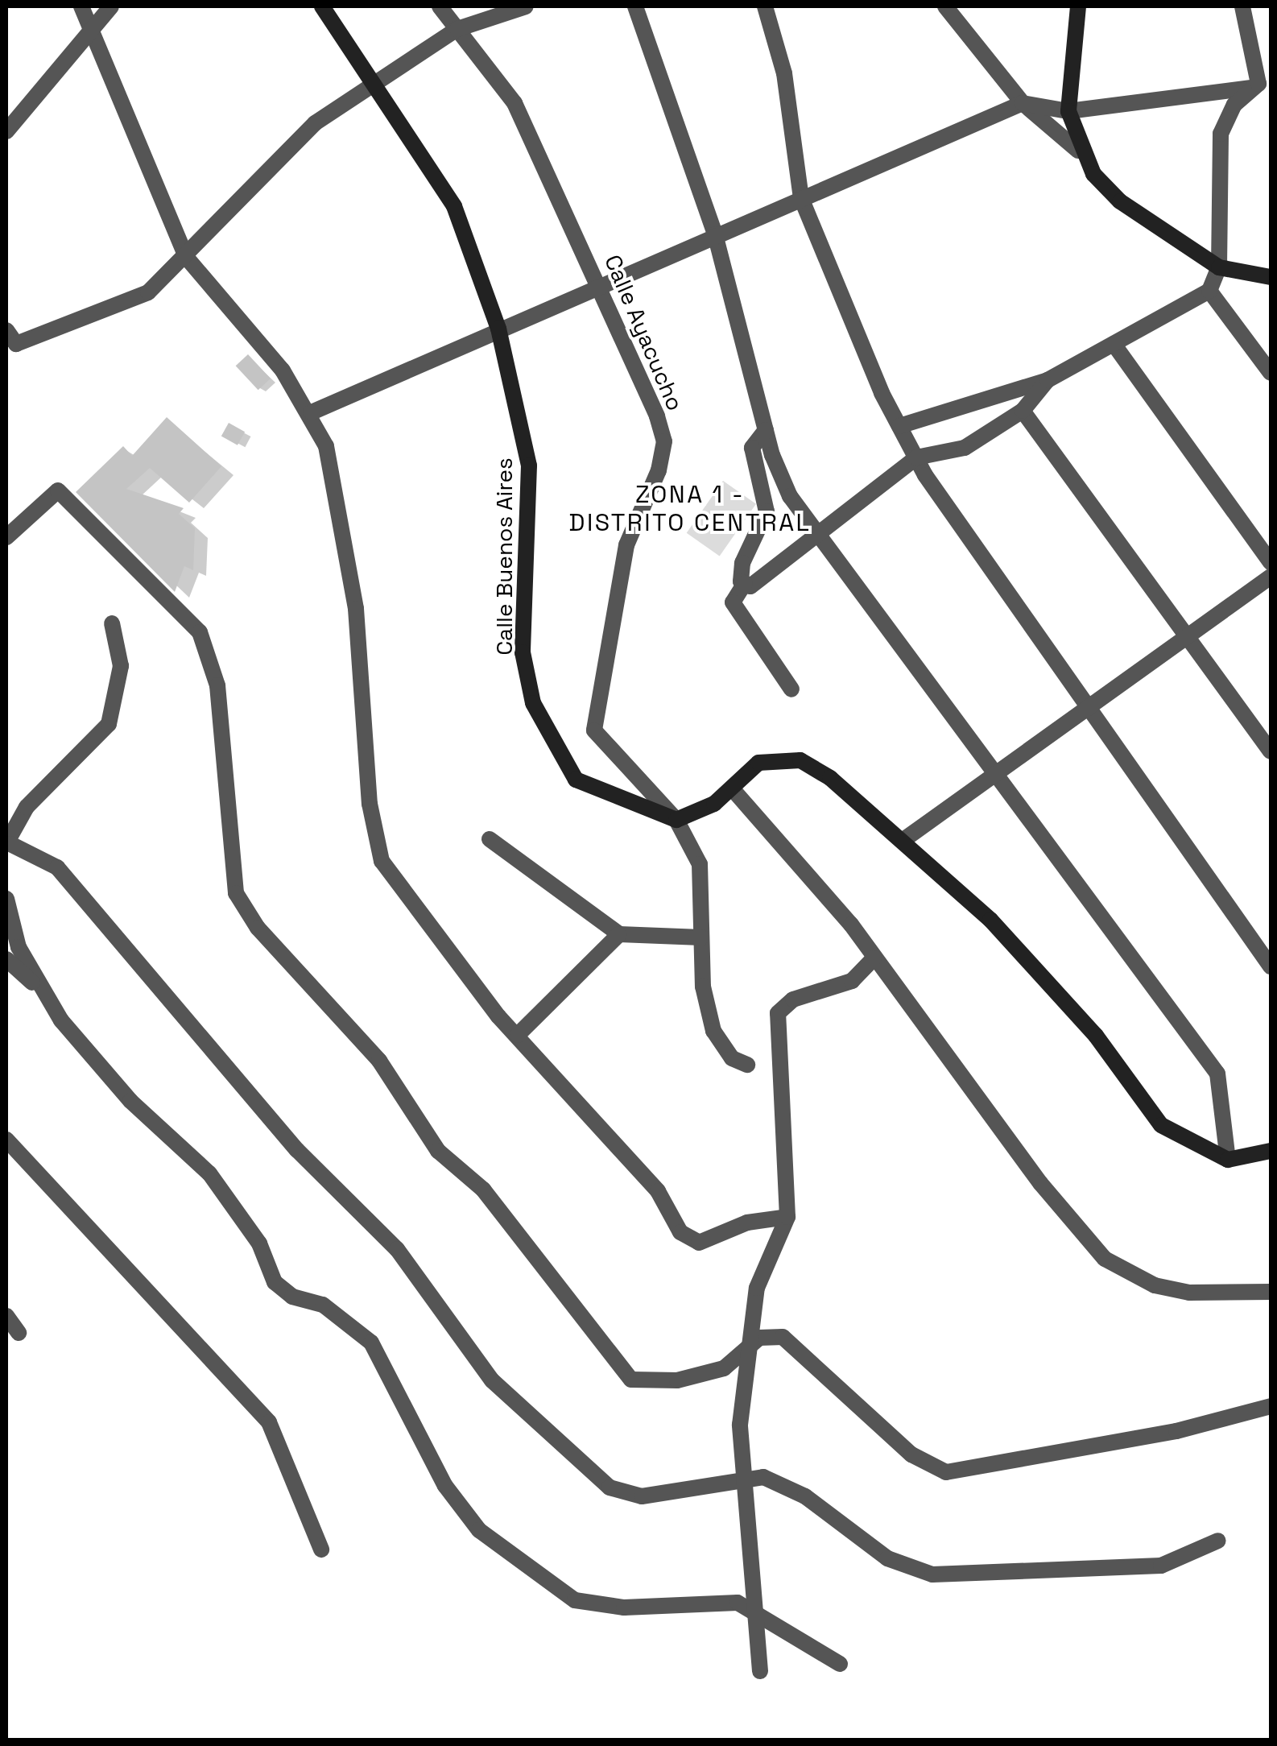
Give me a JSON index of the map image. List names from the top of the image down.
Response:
{
  "streets": {
    "street": ["Calle Ayacucho", "Calle Buenos Aires"]
  },
  "crossings": [
    ["Calle Ayacucho", "Calle Buenos Aires"]
  ],
  "districts": ["ZONA 1 - DISTRITO CENTRAL"]
}
